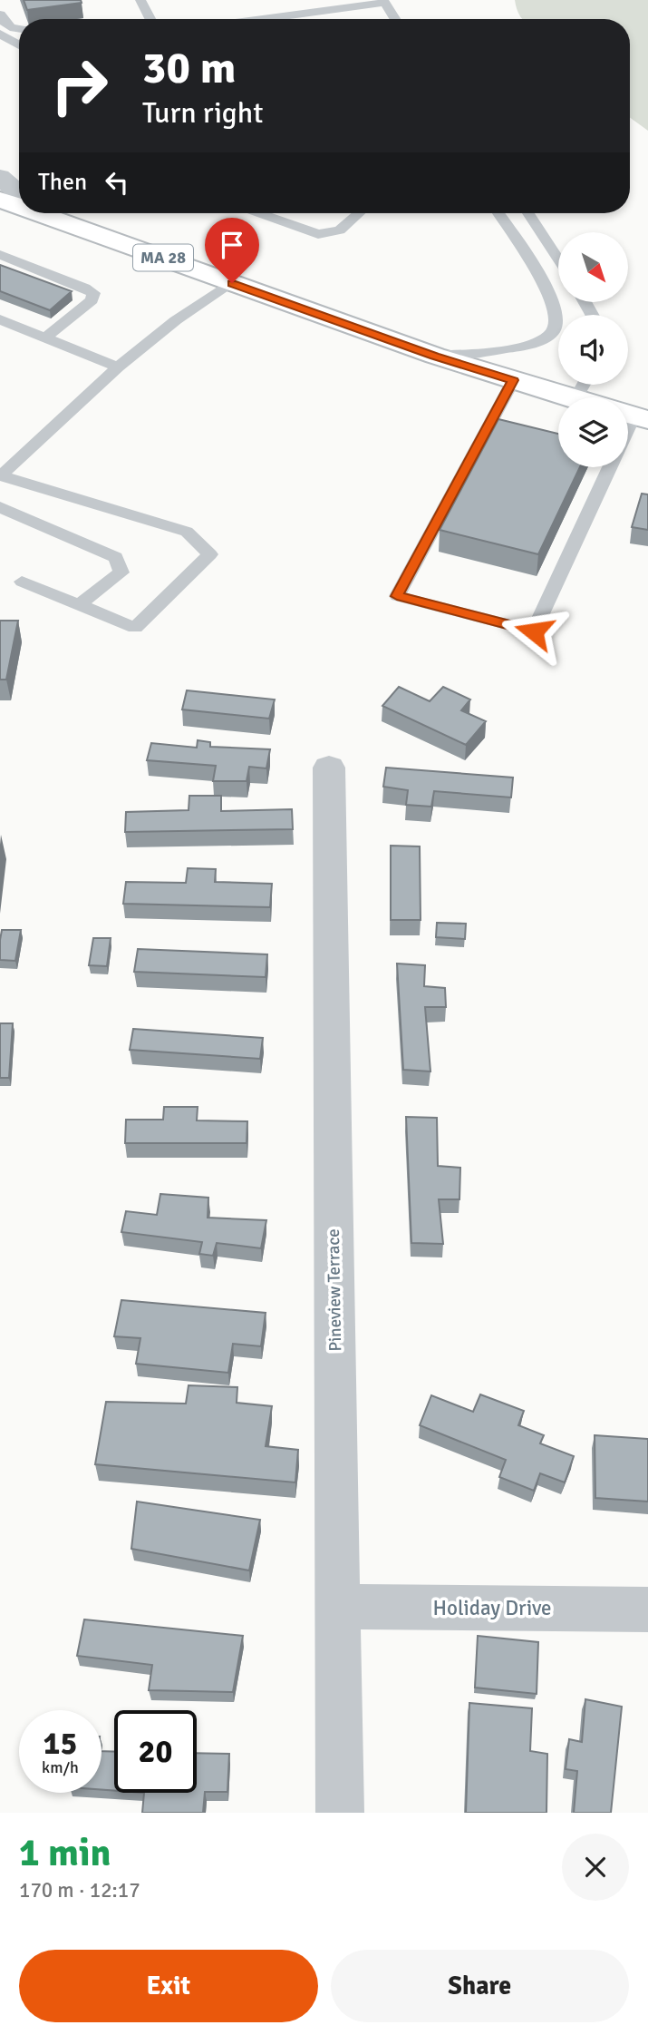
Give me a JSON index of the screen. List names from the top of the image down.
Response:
{
  "streets": {
    "main road": ["MA 28"],
    "street": ["Pineview Terrace", "Holiday Drive"]
  },
  "crossings": [
    ["Pineview Terrace", "Holiday Drive"]
  ],
  "north": "bottom right",
  "page": {
    "turn": ["30 m", "Turn right"],
    "then": "Then",
    "speed": "15 km/h",
    "limit": "20",
    "heading": ["1 min", "170 m · 12:17"],
    "buttons": ["Exit", "Share"]
  }
}
